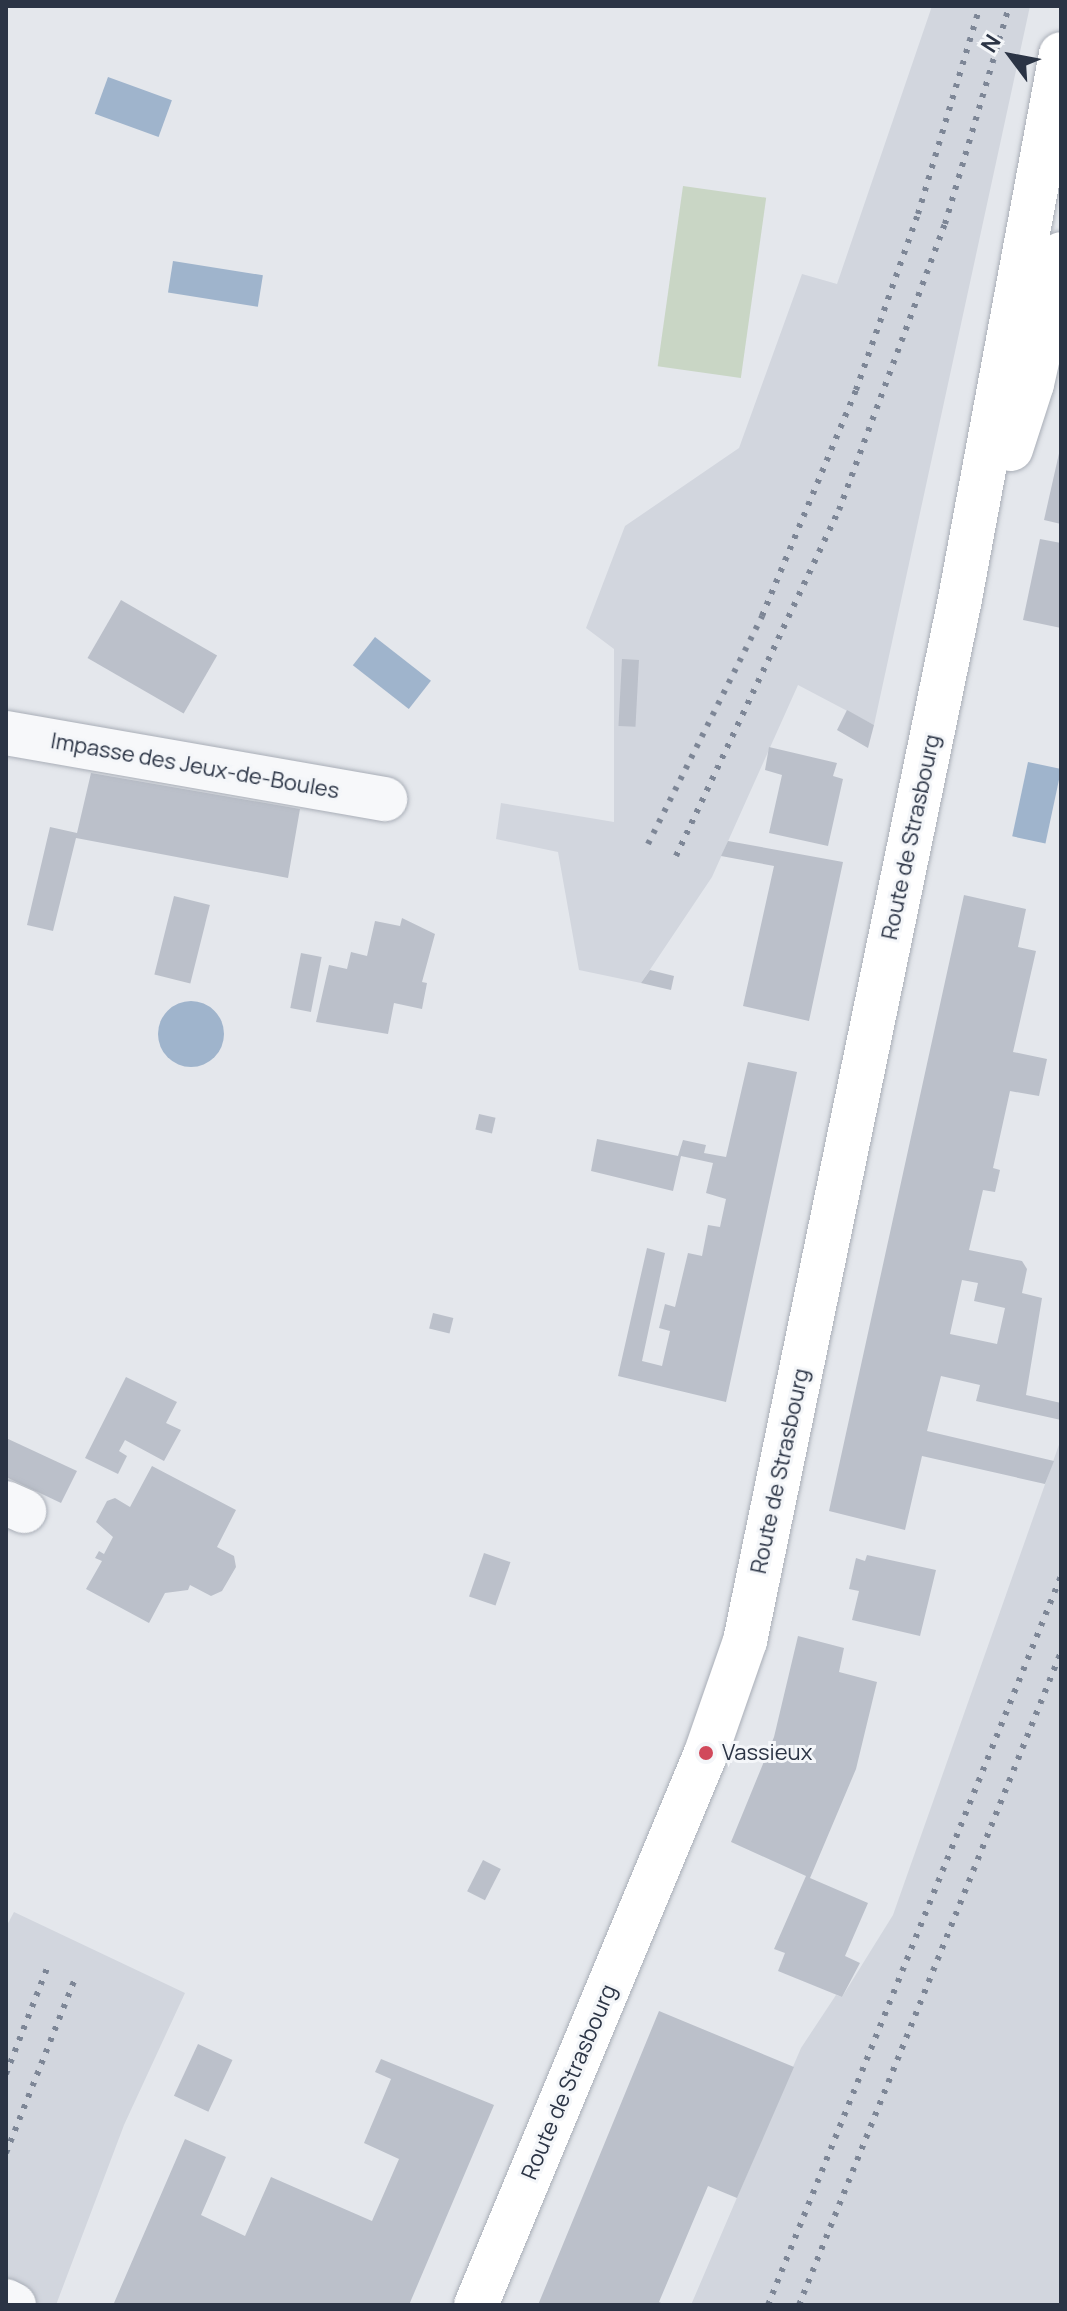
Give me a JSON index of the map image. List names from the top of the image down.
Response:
{
  "streets": {
    "main road": ["Route de Strasbourg"],
    "street": ["Impasse des Jeux-de-Boules"]
  },
  "places": ["Vassieux"],
  "north": "top left"
}
